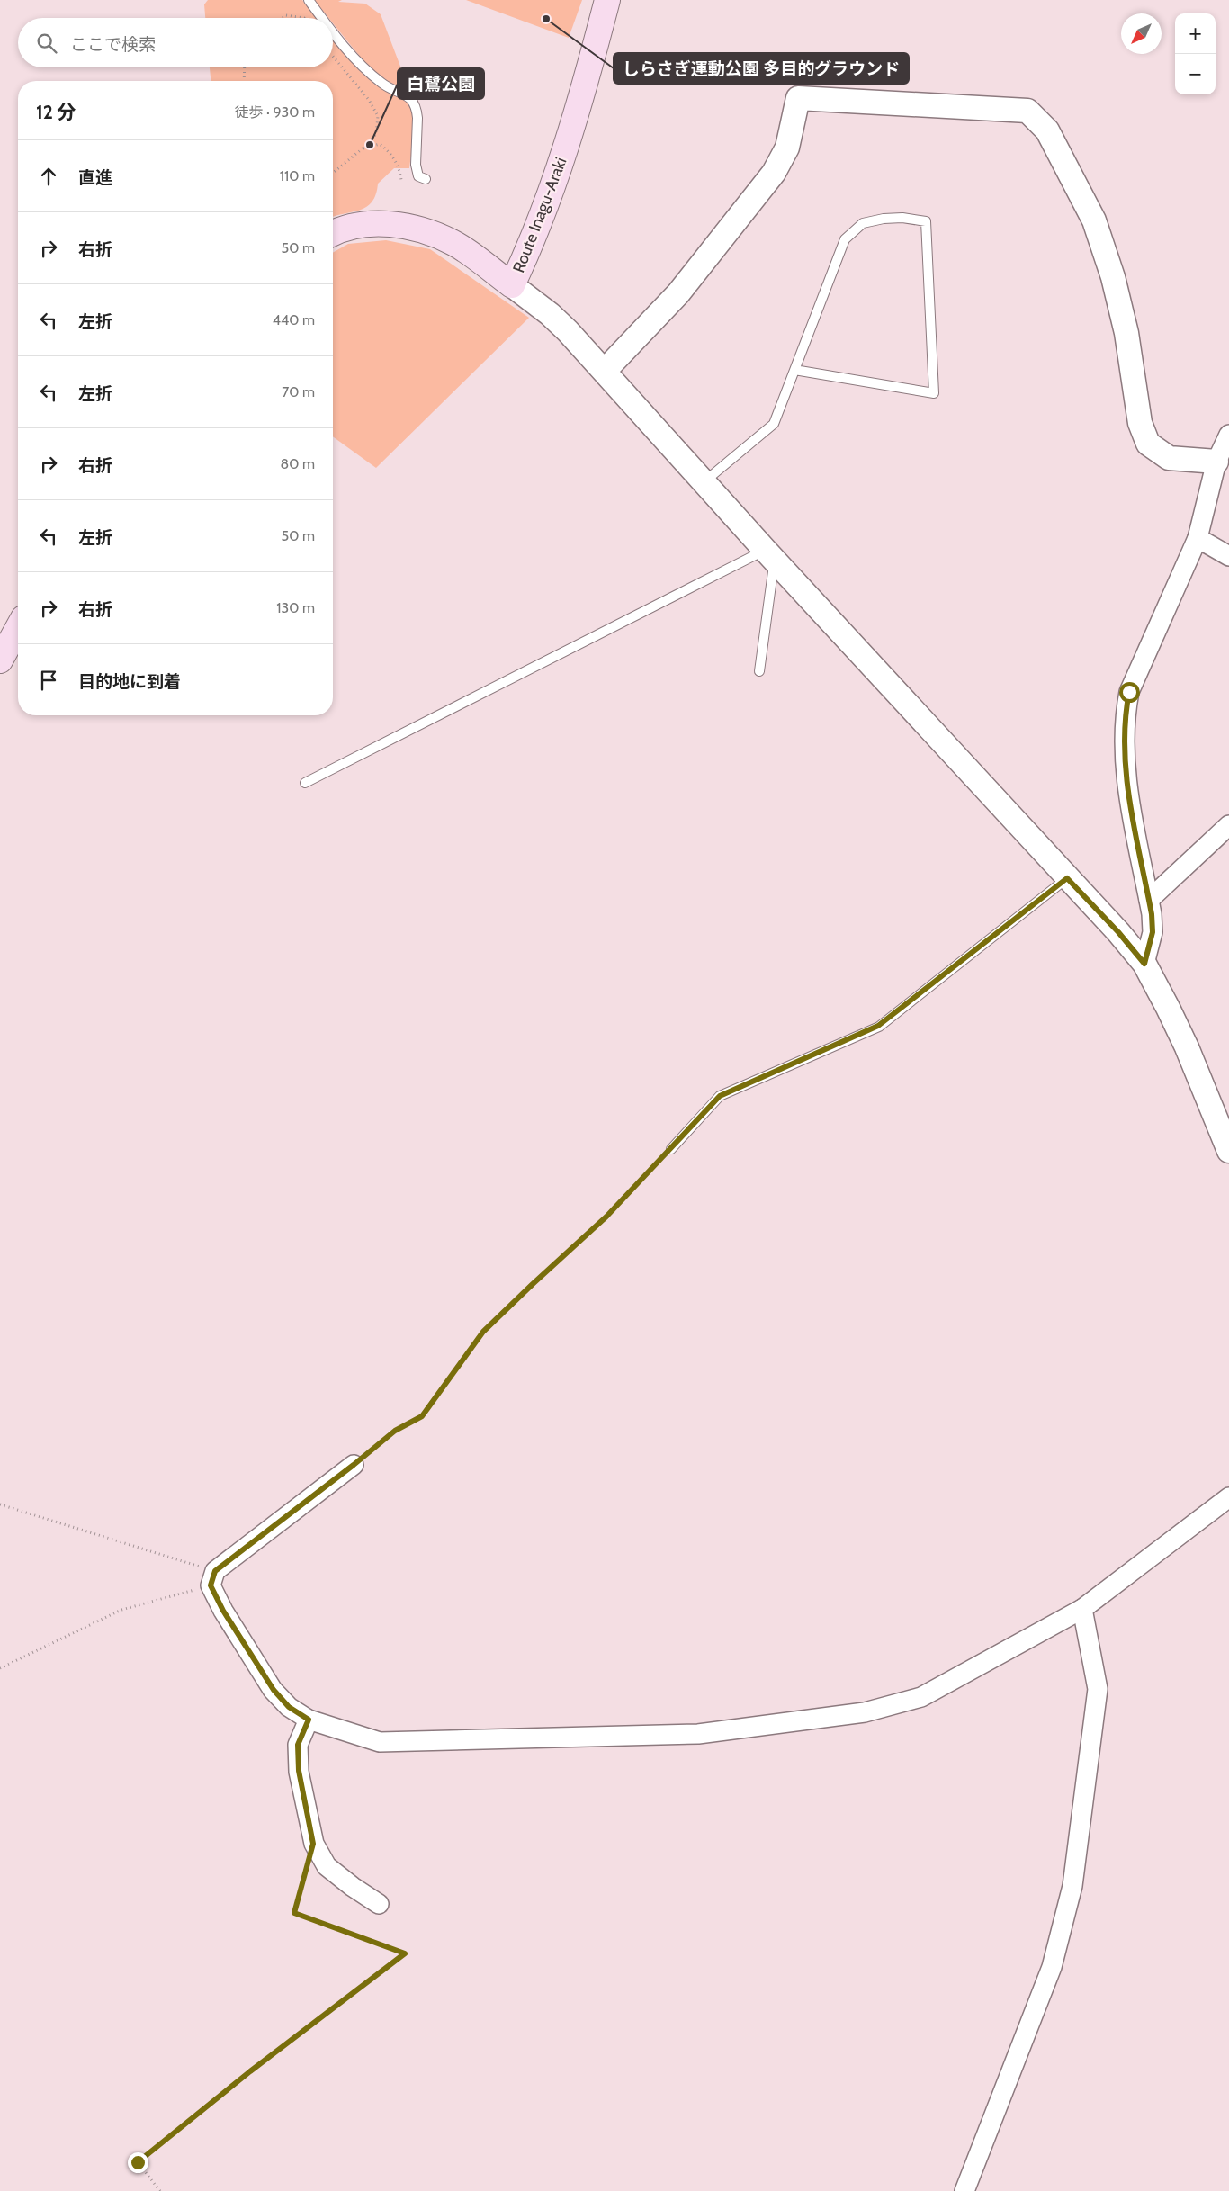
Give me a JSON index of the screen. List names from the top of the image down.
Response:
{
  "streets": {
    "main road": ["Route Inagu-Araki"]
  },
  "places": ["しらさぎ運動公園 多目的グラウンド", "白鷺公園"],
  "north": "bottom left",
  "page": {
    "map_buttons": ["+", "−"],
    "search": "ここで検索",
    "heading": ["12 分", "徒歩 · 930 m"],
    "list": [
      ["直進", "110 m"],
      ["右折", "50 m"],
      ["左折", "440 m"],
      ["左折", "70 m"],
      ["右折", "80 m"],
      ["左折", "50 m"],
      ["右折", "130 m"],
      "目的地に到着"
    ]
  }
}
